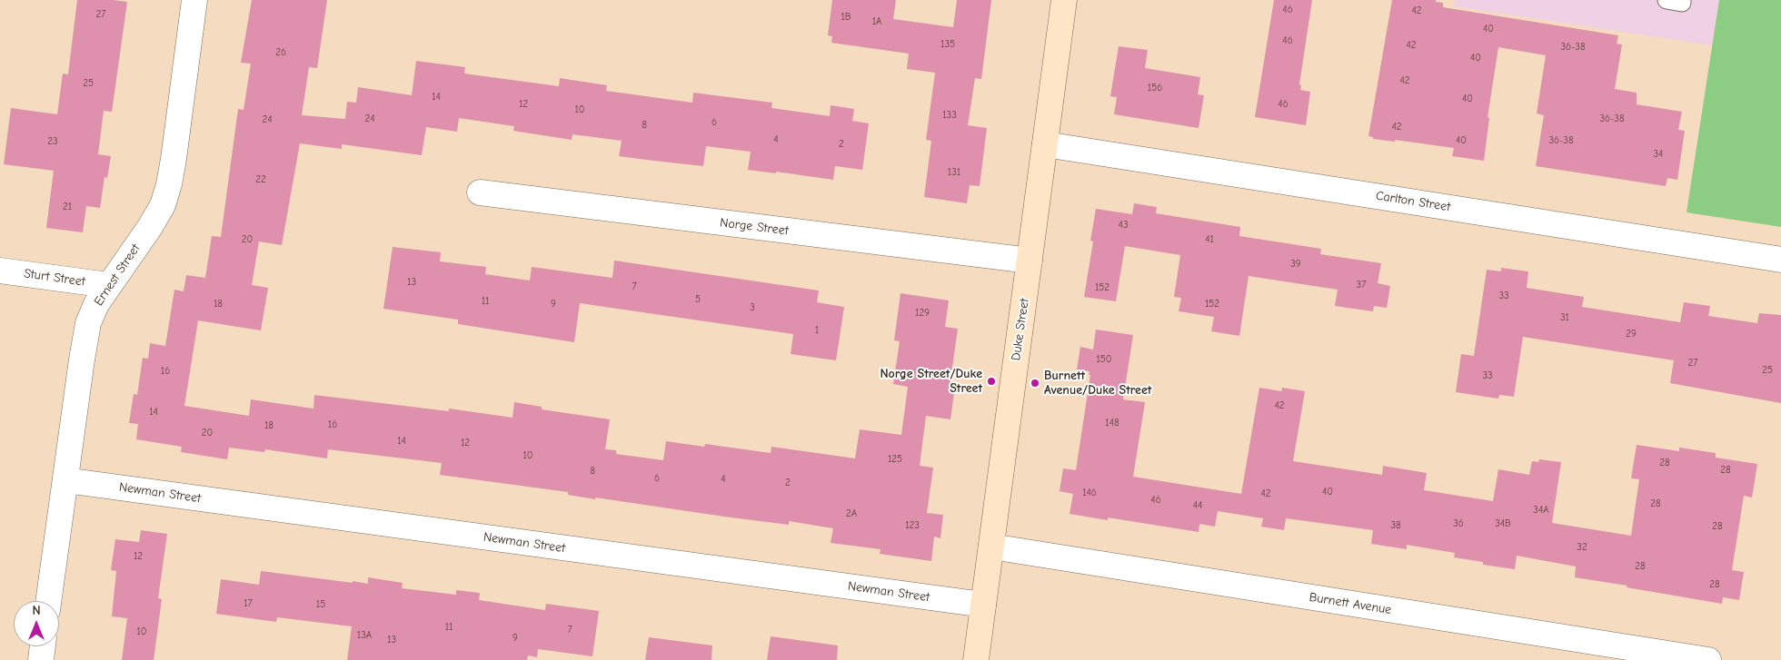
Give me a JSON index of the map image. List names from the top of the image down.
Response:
{
  "streets": {
    "street": [
      "Carlton Street",
      "Norge Street",
      "Ernest Street",
      "Sturt Street",
      "Duke Street",
      "Newman Street",
      "Burnett Avenue"
    ]
  },
  "crossings": [
    ["Carlton Street", "Duke Street"],
    ["Norge Street", "Duke Street"],
    ["Ernest Street", "Sturt Street"],
    ["Ernest Street", "Newman Street"],
    ["Duke Street", "Newman Street"],
    ["Duke Street", "Burnett Avenue"]
  ],
  "places": ["Norge Street/Duke Street", "Burnett Avenue/Duke Street"],
  "house_numbers": [
    "46",
    "42",
    "27",
    "1B",
    "1A",
    "40",
    "46",
    "135",
    "42",
    "36-38",
    "26",
    "40",
    "42",
    "25",
    "156",
    "14",
    "40",
    "12",
    "46",
    "10",
    "133",
    "24",
    "36-38",
    "24",
    "6",
    "8",
    "42",
    "4",
    "40",
    "36-38",
    "23",
    "2",
    "34",
    "131",
    "22",
    "21",
    "43",
    "20",
    "41",
    "39",
    "13",
    "37",
    "7",
    "152",
    "33",
    "5",
    "11",
    "18",
    "9",
    "152",
    "3",
    "129",
    "31",
    "1",
    "29",
    "150",
    "27",
    "25",
    "16",
    "33",
    "42",
    "14",
    "148",
    "16",
    "18",
    "20",
    "14",
    "12",
    "10",
    "125",
    "28",
    "28",
    "8",
    "6",
    "4",
    "2",
    "40",
    "146",
    "42",
    "46",
    "28",
    "44",
    "34A",
    "2A",
    "36",
    "34B",
    "123",
    "38",
    "28",
    "32",
    "12",
    "28",
    "28",
    "17",
    "15",
    "11",
    "7",
    "10",
    "13A",
    "9",
    "13"
  ],
  "north": "top"
}
